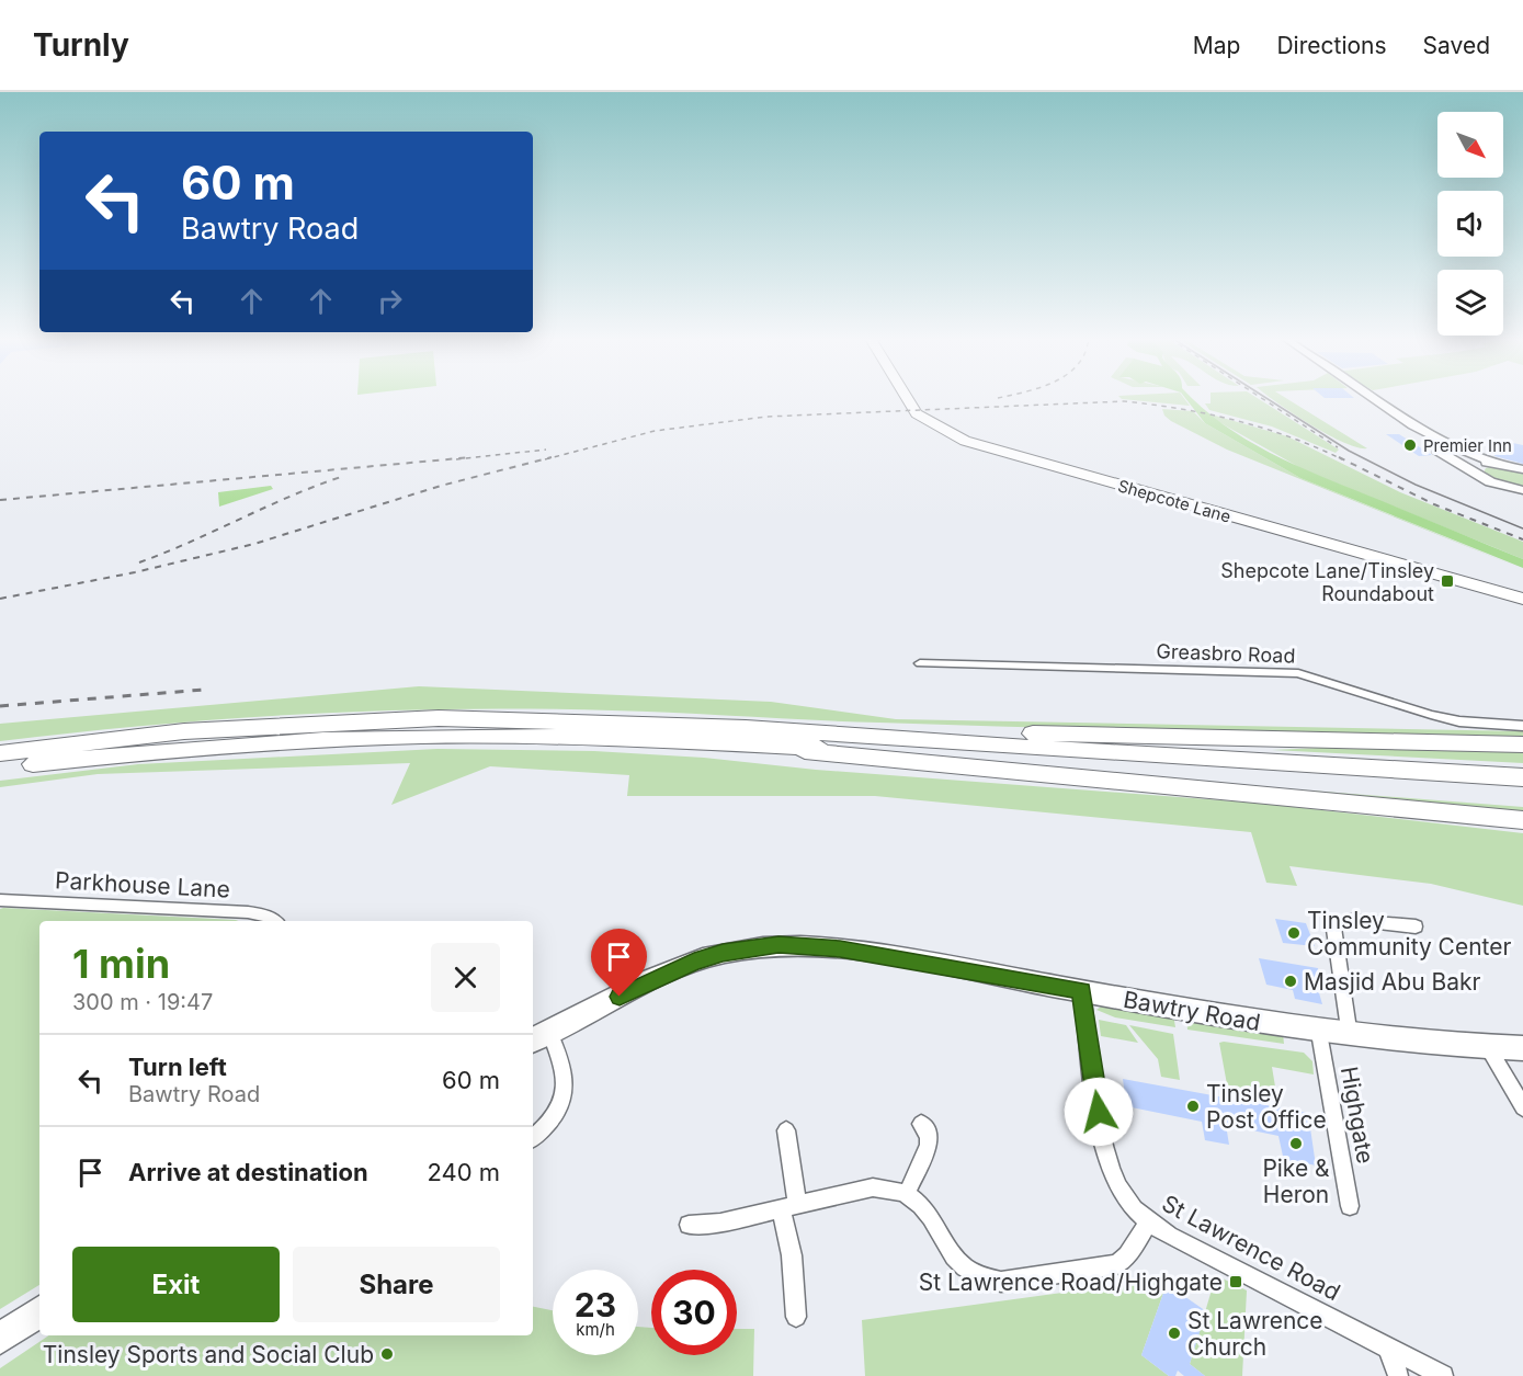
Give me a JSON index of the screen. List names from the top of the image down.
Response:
{
  "streets": {
    "highway": ["Shepcote Lane"],
    "main road": ["Bawtry Road"],
    "street": [
      "Greasbro Road",
      "Parkhouse Lane",
      "Highgate",
      "St Lawrence Road"
    ]
  },
  "crossings": [
    ["Bawtry Road", "Highgate"],
    ["Bawtry Road", "St Lawrence Road"]
  ],
  "places": {
    "other": [
      "Premier Inn",
      "Tinsley Community Center",
      "Masjid Abu Bakr",
      "Tinsley Post Office",
      "Pike & Heron",
      "St Lawrence Church",
      "Tinsley Sports and Social Club"
    ],
    "transit": ["Shepcote Lane/Tinsley Roundabout", "St Lawrence Road/Highgate"]
  },
  "north": "bottom right",
  "page": {
    "header": "Turnly",
    "nav": ["Map", "Directions", "Saved"],
    "turn": ["60 m", "Bawtry Road"],
    "heading": ["1 min", "300 m · 19:47"],
    "list": [
      {
        "name": "Turn left",
        "note": "Bawtry Road",
        "value": "60 m"
      },
      {
        "name": "Arrive at destination",
        "value": "240 m"
      }
    ],
    "buttons": ["Exit", "Share"],
    "speed": "23 km/h",
    "limit": "30"
  }
}
